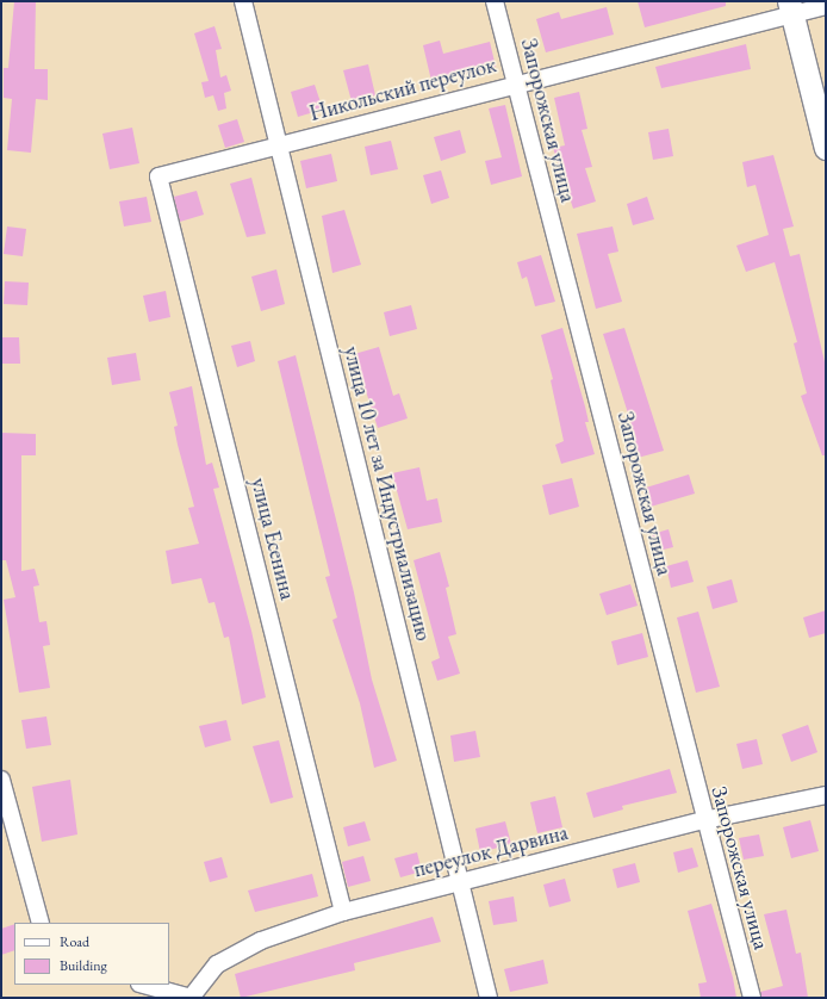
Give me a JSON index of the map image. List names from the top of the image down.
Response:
{
  "streets": {
    "street": [
      "Никольский переулок",
      "Запорожская улица",
      "улица 10 лет за Индустриализацию",
      "улица Есенина",
      "переулок Дарвина"
    ]
  },
  "crossings": [
    ["Никольский переулок", "Запорожская улица"],
    ["Никольский переулок", "улица 10 лет за Индустриализацию"],
    ["Никольский переулок", "улица Есенина"],
    ["Запорожская улица", "переулок Дарвина"],
    ["улица 10 лет за Индустриализацию", "переулок Дарвина"],
    ["улица Есенина", "переулок Дарвина"]
  ],
  "legend": ["Road", "Building"]
}
